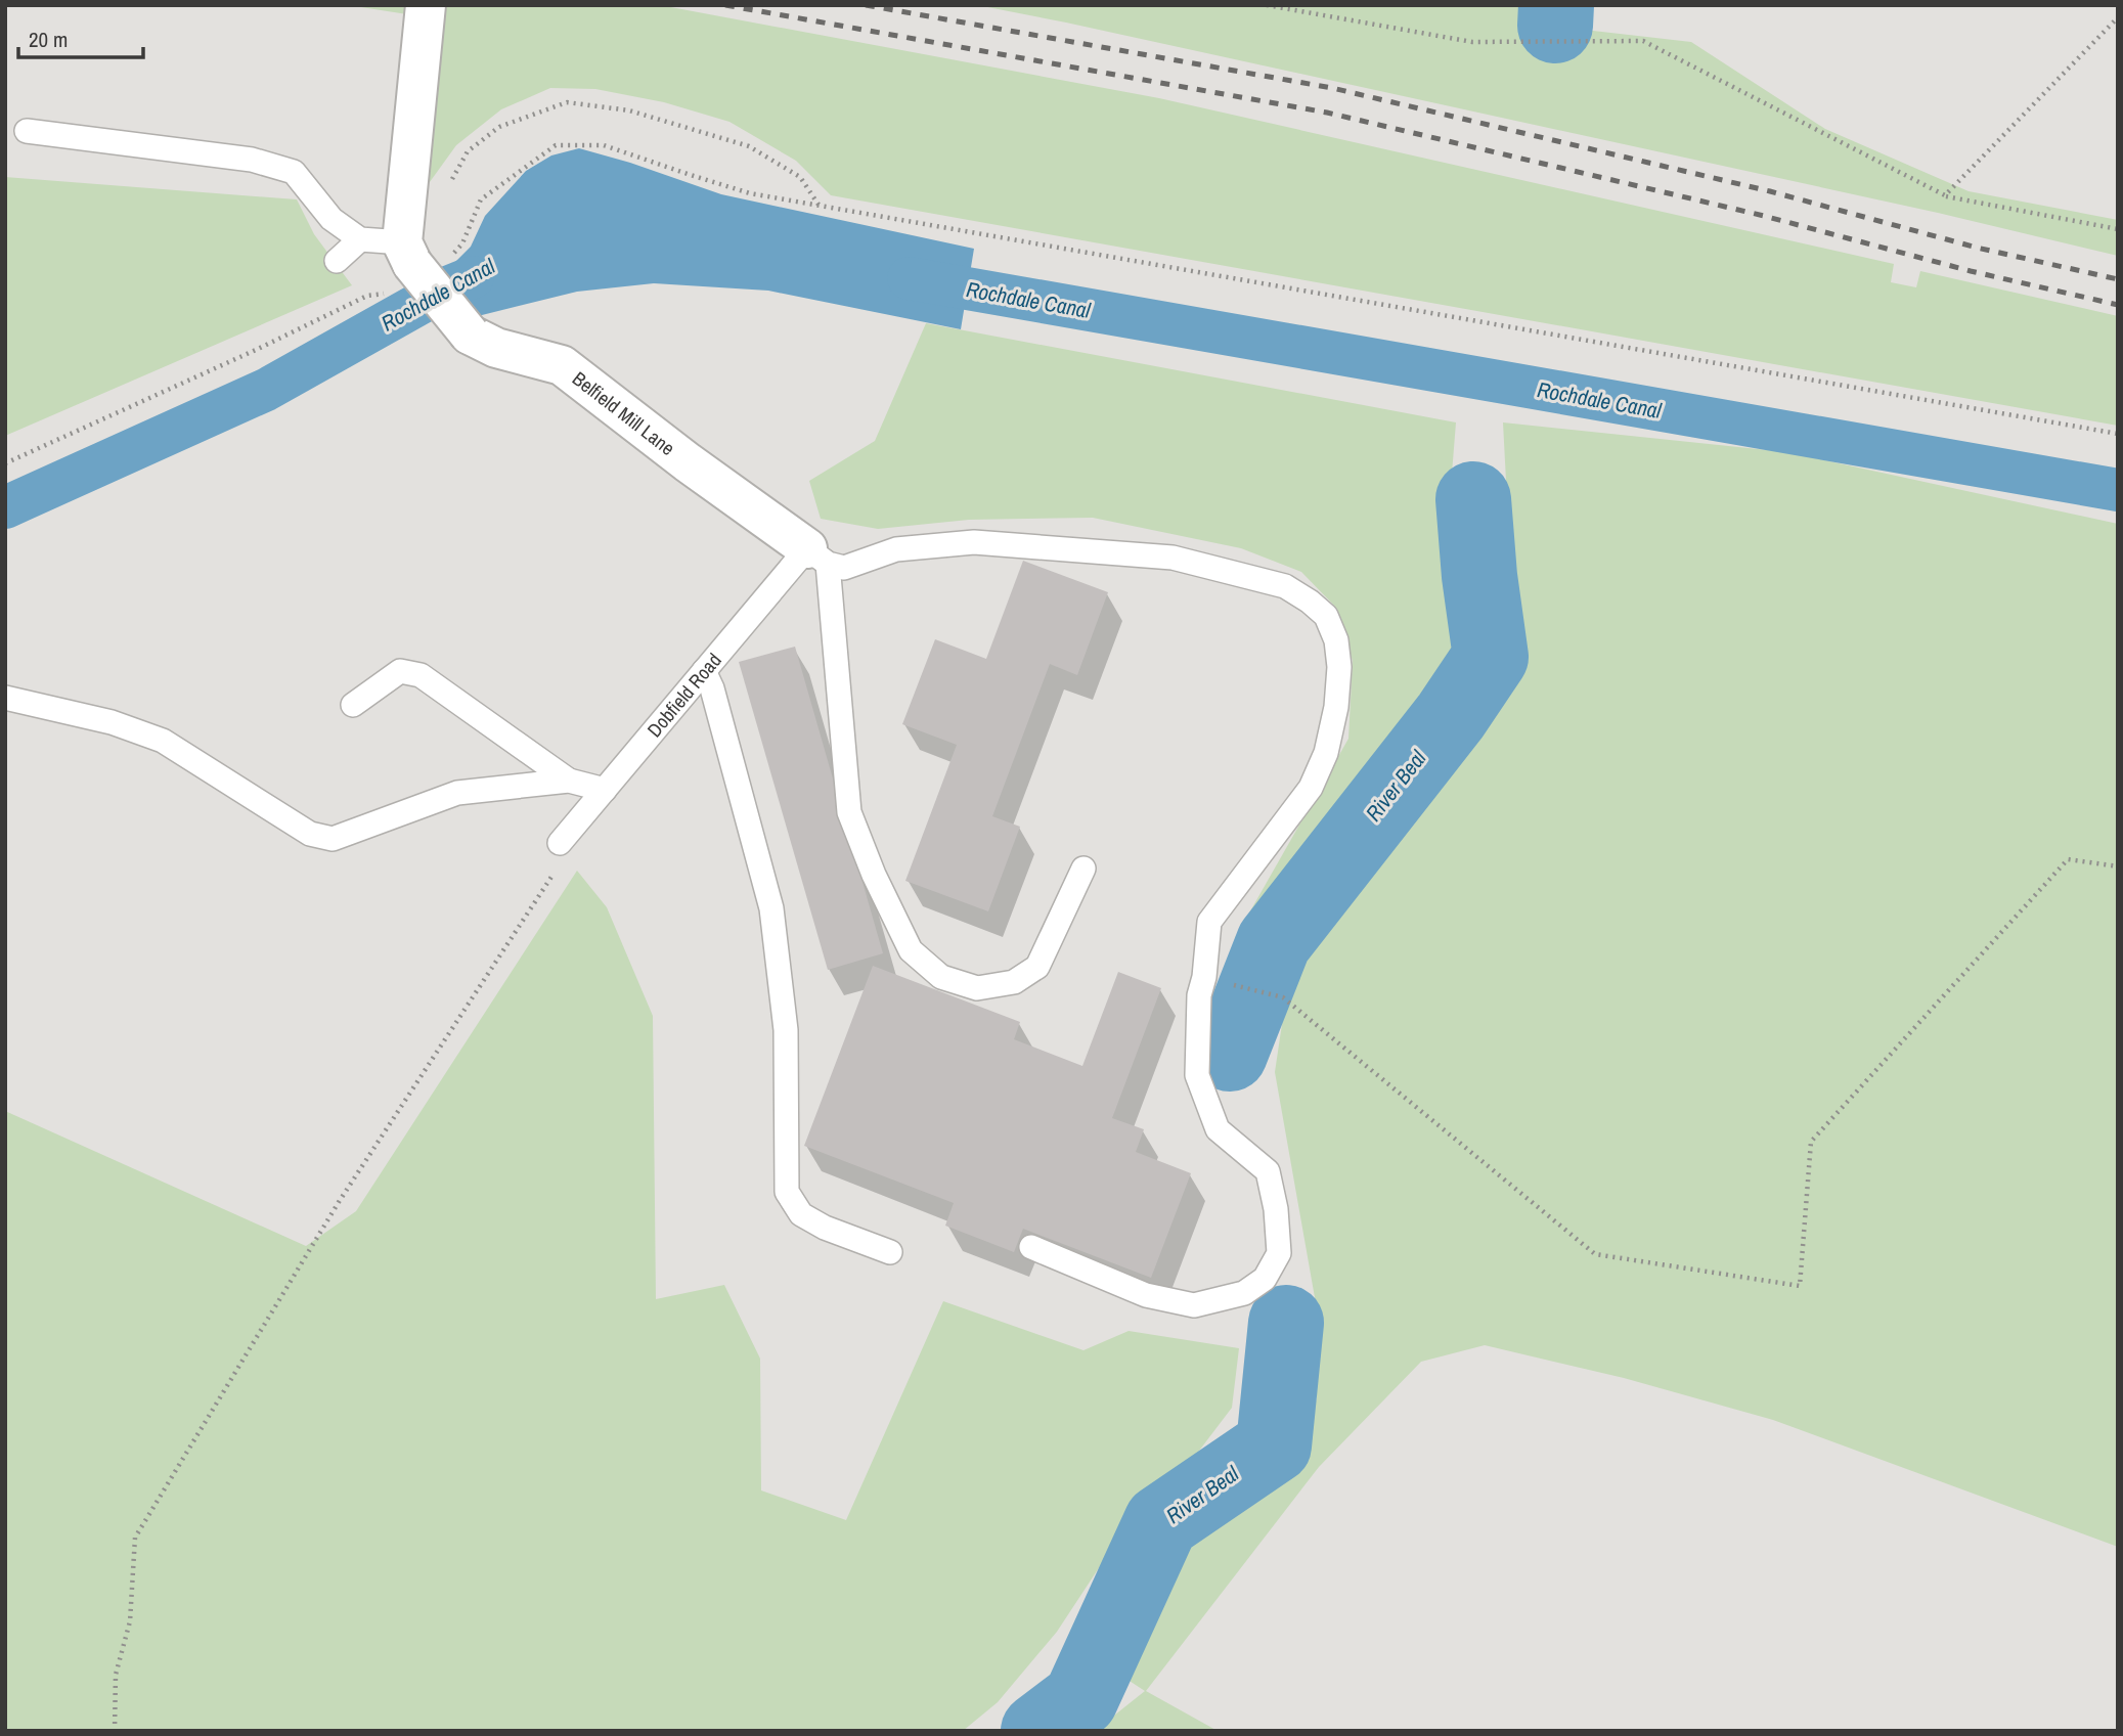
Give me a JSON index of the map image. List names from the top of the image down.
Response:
{
  "streets": {
    "street": ["Belfield Mill Lane"],
    "lane": ["Dobfield Road"]
  },
  "crossings": [
    ["Belfield Mill Lane", "Dobfield Road"]
  ],
  "water": ["Rochdale Canal", "River Beal"],
  "scale_bar": "20 m"
}
